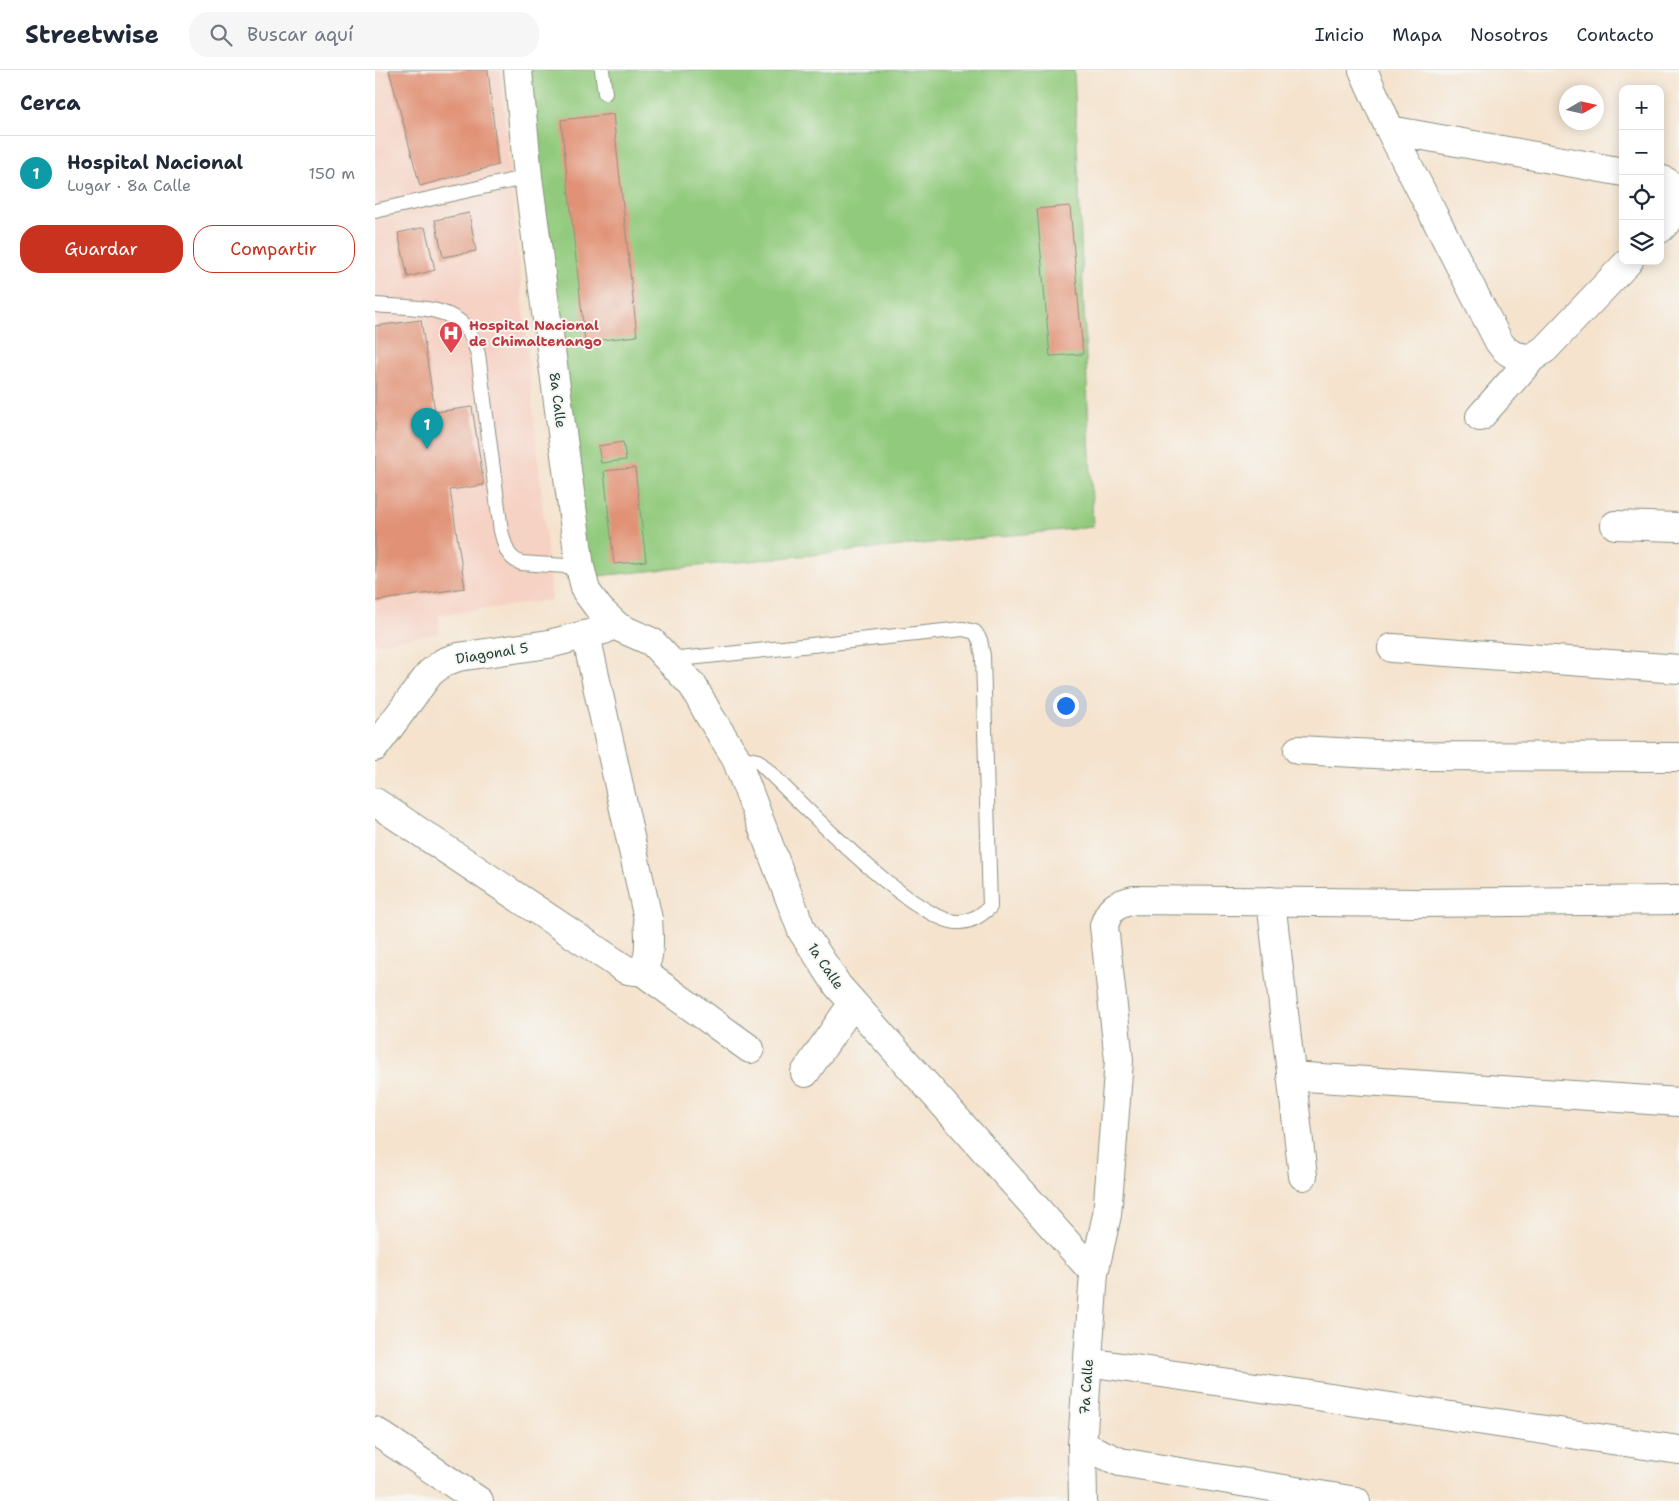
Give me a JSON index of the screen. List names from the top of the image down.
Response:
{
  "streets": {
    "street": [
      "8a Calle",
      "Diagonal 5",
      "1a Calle",
      "7a Calle"
    ]
  },
  "crossings": [
    ["8a Calle", "Diagonal 5"],
    ["8a Calle", "1a Calle"],
    ["Diagonal 5", "1a Calle"],
    ["1a Calle", "7a Calle"]
  ],
  "places": {
    "hospital": ["Hospital Nacional de Chimaltenango"]
  },
  "north": "right",
  "page": {
    "header": "Streetwise",
    "search": "Buscar aquí",
    "nav": [
      "Inicio",
      "Mapa",
      "Nosotros",
      "Contacto"
    ],
    "heading": "Cerca",
    "map_buttons": ["+", "−"],
    "list": [
      {
        "mark": "1",
        "name": "Hospital Nacional",
        "note": "Lugar · 8a Calle",
        "value": "150 m"
      }
    ],
    "buttons": ["Guardar", "Compartir"],
    "pins": "1"
  }
}
